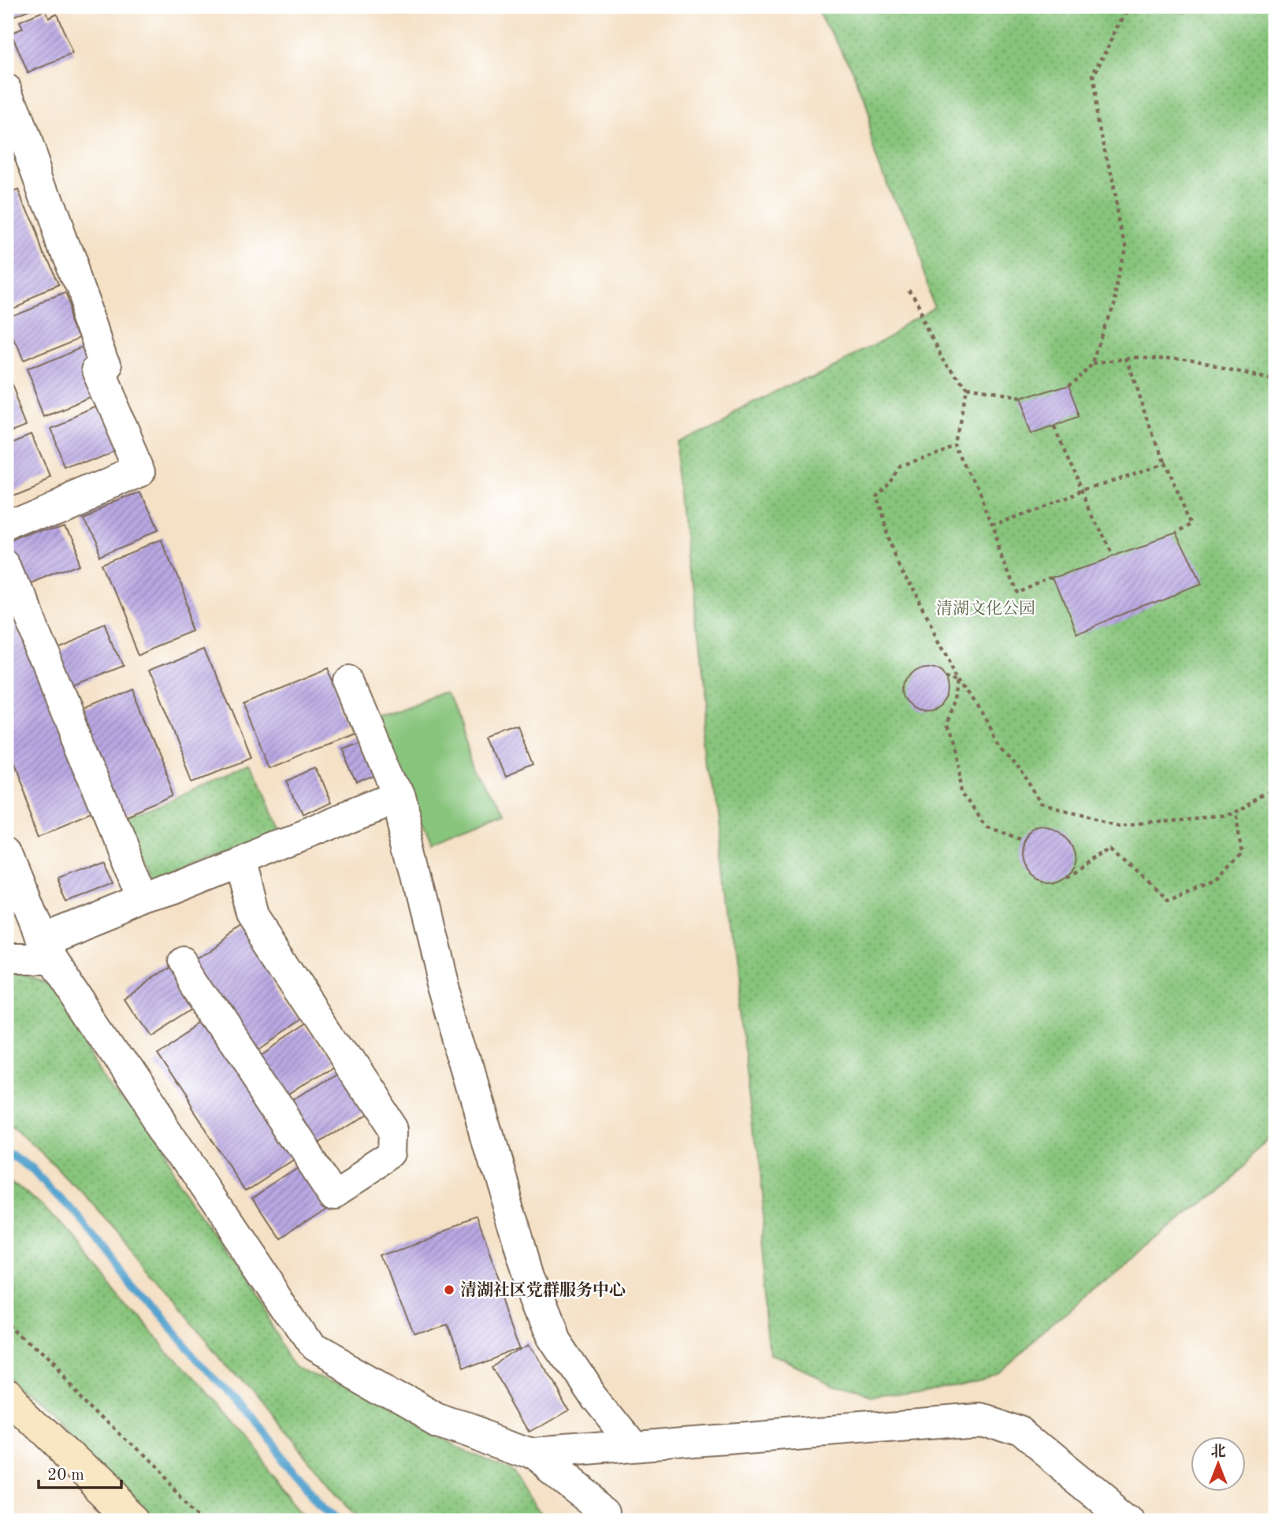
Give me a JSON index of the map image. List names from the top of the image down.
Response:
{
  "parks": ["清湖文化公园"],
  "places": ["清湖社区党群服务中心"],
  "scale_bar": "20 m",
  "north": "top"
}
